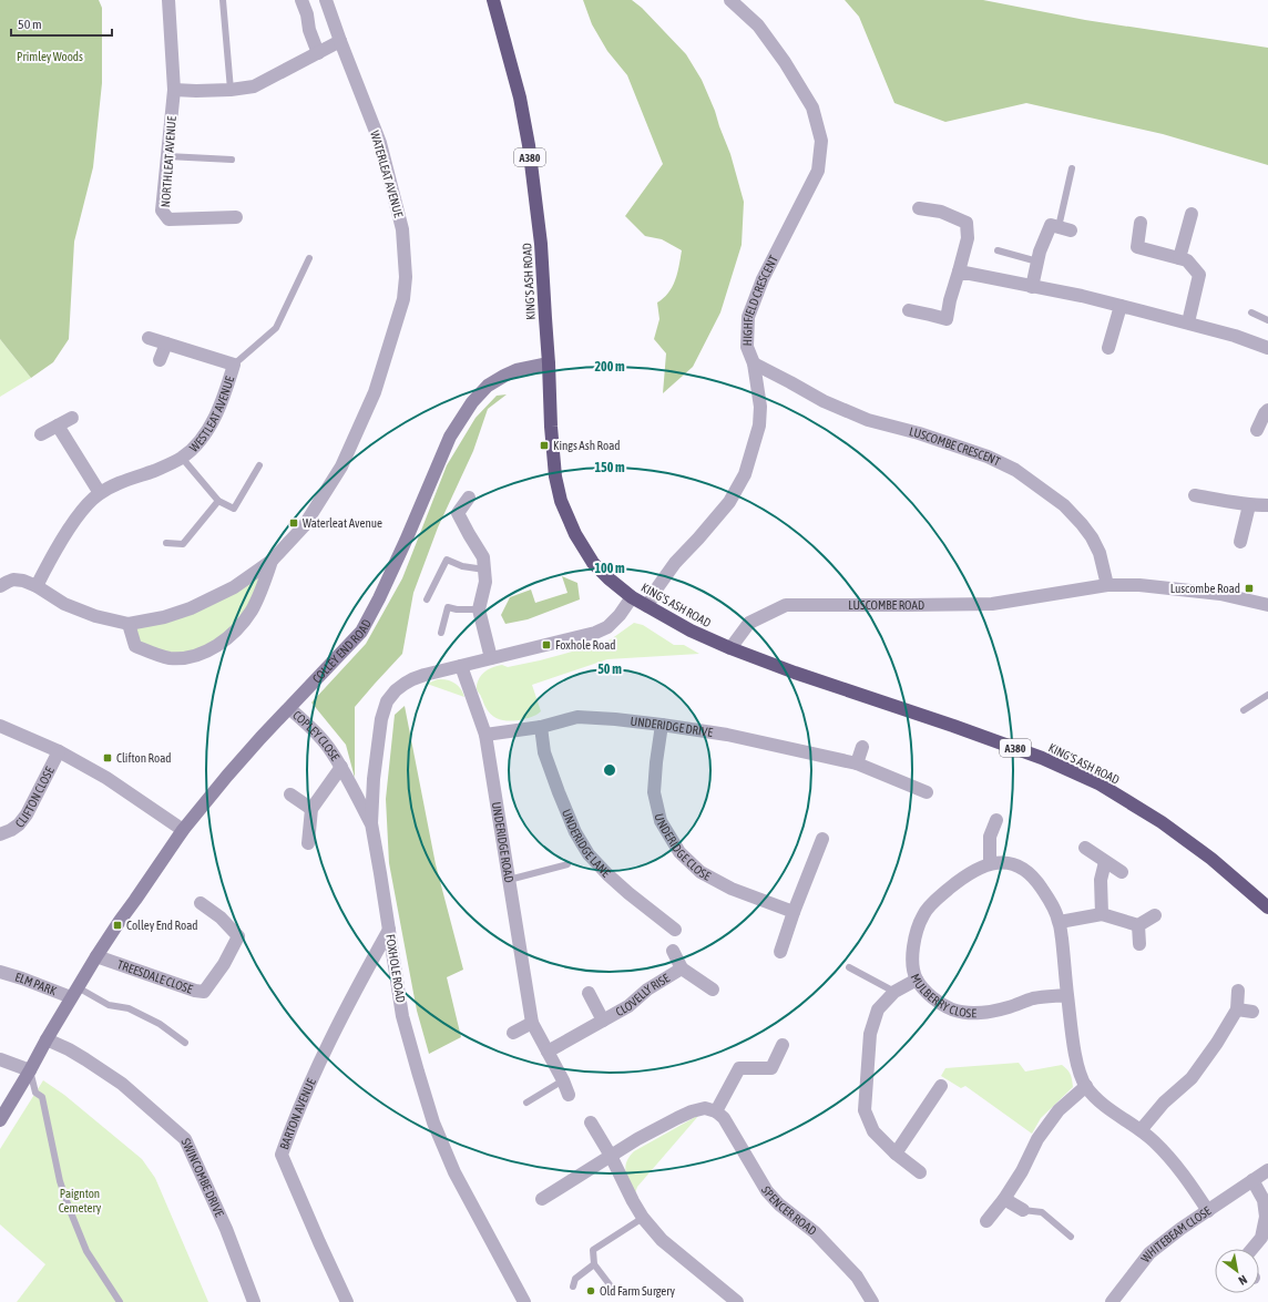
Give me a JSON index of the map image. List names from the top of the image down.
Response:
{
  "streets": {
    "highway": ["A380", "KING'S ASH ROAD"],
    "street": [
      "NORTHLEAT AVENUE",
      "WATERLEAT AVENUE",
      "HIGHFIELD CRESCENT",
      "WESTLEAT AVENUE",
      "LUSCOMBE CRESCENT",
      "LUSCOMBE ROAD",
      "COLLEY END ROAD",
      "UNDERIDGE DRIVE",
      "COPLEY CLOSE",
      "CLIFTON CLOSE",
      "UNDERIDGE LANE",
      "UNDERIDGE ROAD",
      "UNDERIDGE CLOSE",
      "FOXHOLE ROAD",
      "TREESDALE CLOSE",
      "ELM PARK",
      "MULBERRY CLOSE",
      "CLOVELLY RISE",
      "BARTON AVENUE",
      "SWINCOMBE DRIVE",
      "SPENCER ROAD",
      "WHITEBEAM CLOSE"
    ]
  },
  "crossings": [
    ["WATERLEAT AVENUE", "WESTLEAT AVENUE"],
    ["KING'S ASH ROAD", "HIGHFIELD CRESCENT"],
    ["KING'S ASH ROAD", "LUSCOMBE ROAD"],
    ["KING'S ASH ROAD", "COLLEY END ROAD"],
    ["KING'S ASH ROAD", "FOXHOLE ROAD"],
    ["HIGHFIELD CRESCENT", "LUSCOMBE CRESCENT"],
    ["LUSCOMBE CRESCENT", "LUSCOMBE ROAD"],
    ["COLLEY END ROAD", "COPLEY CLOSE"],
    ["COLLEY END ROAD", "TREESDALE CLOSE"],
    ["COLLEY END ROAD", "ELM PARK"],
    ["COLLEY END ROAD", "SWINCOMBE DRIVE"],
    ["UNDERIDGE DRIVE", "UNDERIDGE LANE"],
    ["UNDERIDGE DRIVE", "UNDERIDGE ROAD"],
    ["UNDERIDGE DRIVE", "UNDERIDGE CLOSE"],
    ["COPLEY CLOSE", "FOXHOLE ROAD"],
    ["UNDERIDGE ROAD", "FOXHOLE ROAD"],
    ["UNDERIDGE ROAD", "CLOVELLY RISE"],
    ["FOXHOLE ROAD", "BARTON AVENUE"]
  ],
  "parks": ["Primley Woods", "Paignton Cemetery"],
  "places": {
    "transit": [
      "Kings Ash Road",
      "Waterleat Avenue",
      "Luscombe Road",
      "Foxhole Road",
      "Clifton Road",
      "Colley End Road"
    ],
    "other": ["Old Farm Surgery"]
  },
  "scale_bar": "50 m",
  "north": "bottom right",
  "rings": [
    "200 m",
    "150 m",
    "100 m",
    "50 m"
  ]
}
